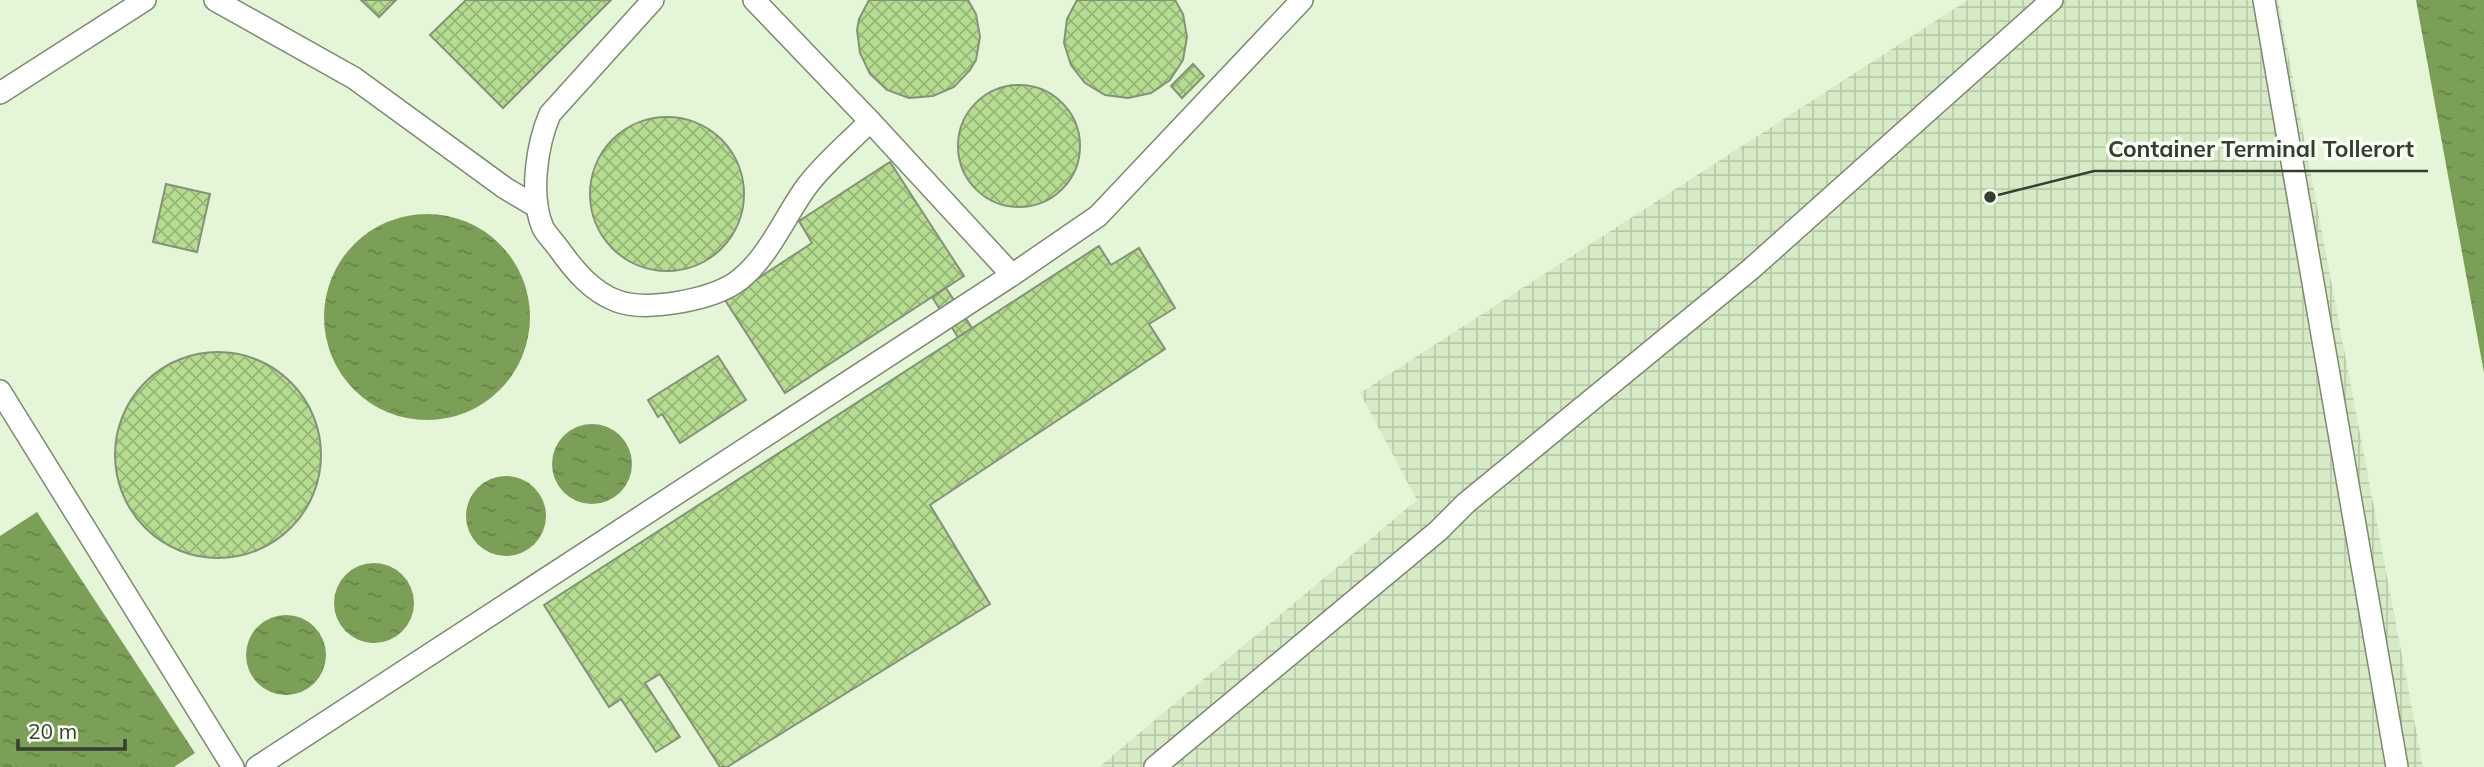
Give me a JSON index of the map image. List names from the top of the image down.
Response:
{
  "places": ["Container Terminal Tollerort"],
  "scale_bar": "20 m"
}
